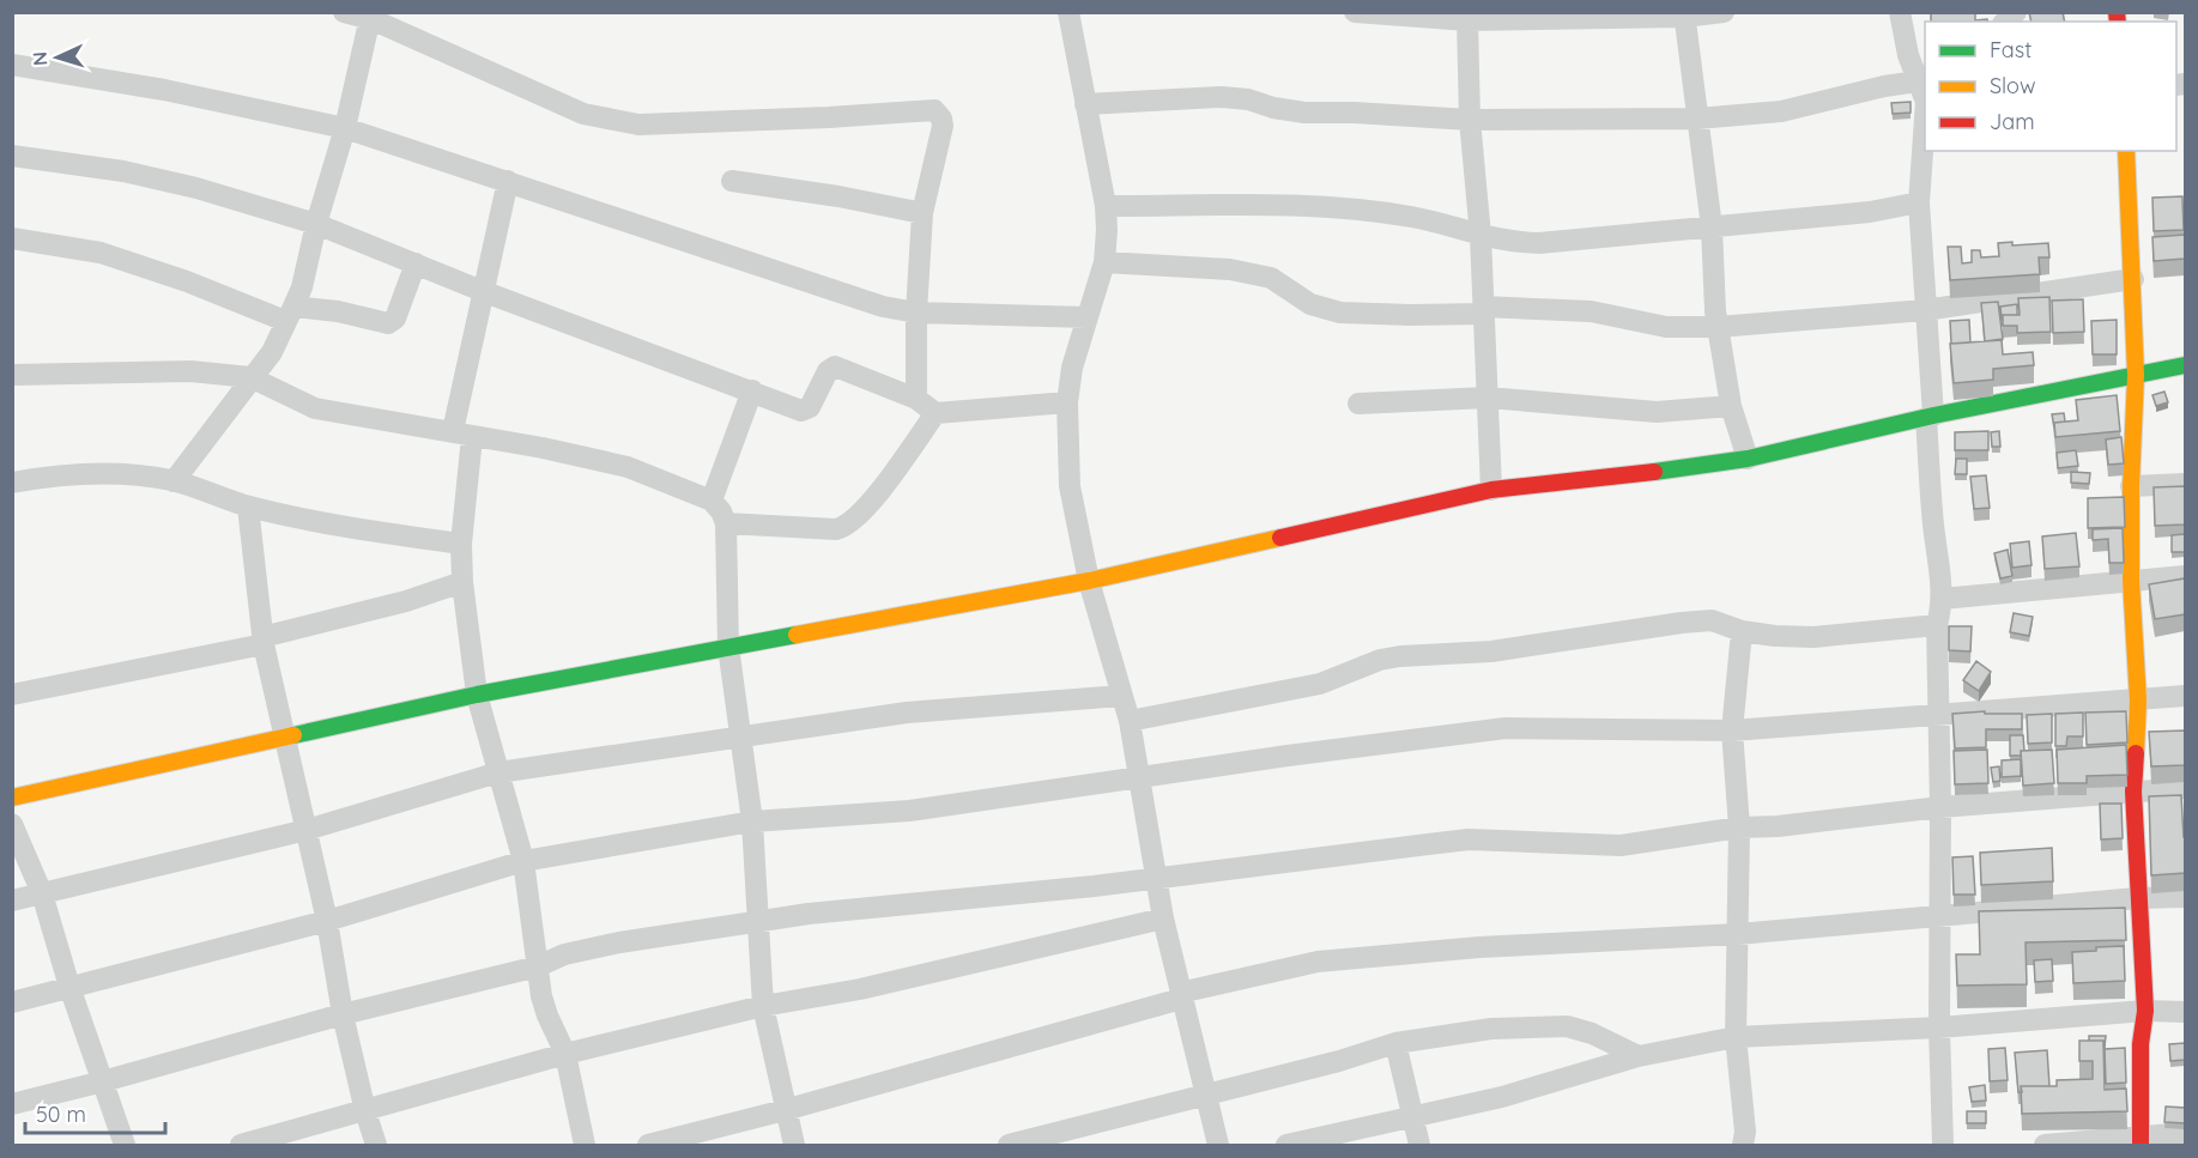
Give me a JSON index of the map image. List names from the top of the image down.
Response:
{
  "legend": ["Fast", "Slow", "Jam"],
  "scale_bar": "50 m",
  "north": "left"
}
